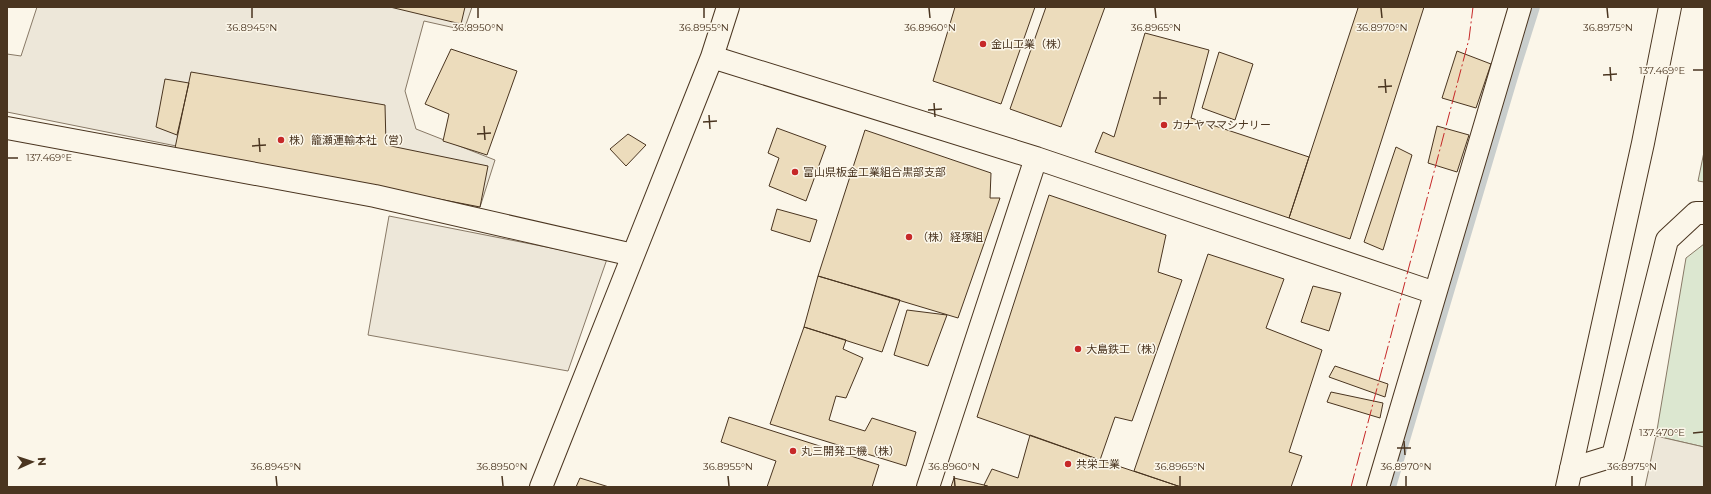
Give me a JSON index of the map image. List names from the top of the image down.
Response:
{
  "places": [
    "金山工業（株）",
    "カナヤママシナリー",
    "株）籠瀬運輸本社（営）",
    "富山県板金工業組合黒部支部",
    "（株）経塚組",
    "大島鉄工（株）",
    "丸三開発工機（株）",
    "共栄工業"
  ],
  "north": "right",
  "coordinates": [
    "36.8945°N",
    "36.8950°N",
    "36.8955°N",
    "36.8960°N",
    "36.8965°N",
    "36.8970°N",
    "36.8975°N",
    "137.469°E",
    "137.470°E"
  ]
}
